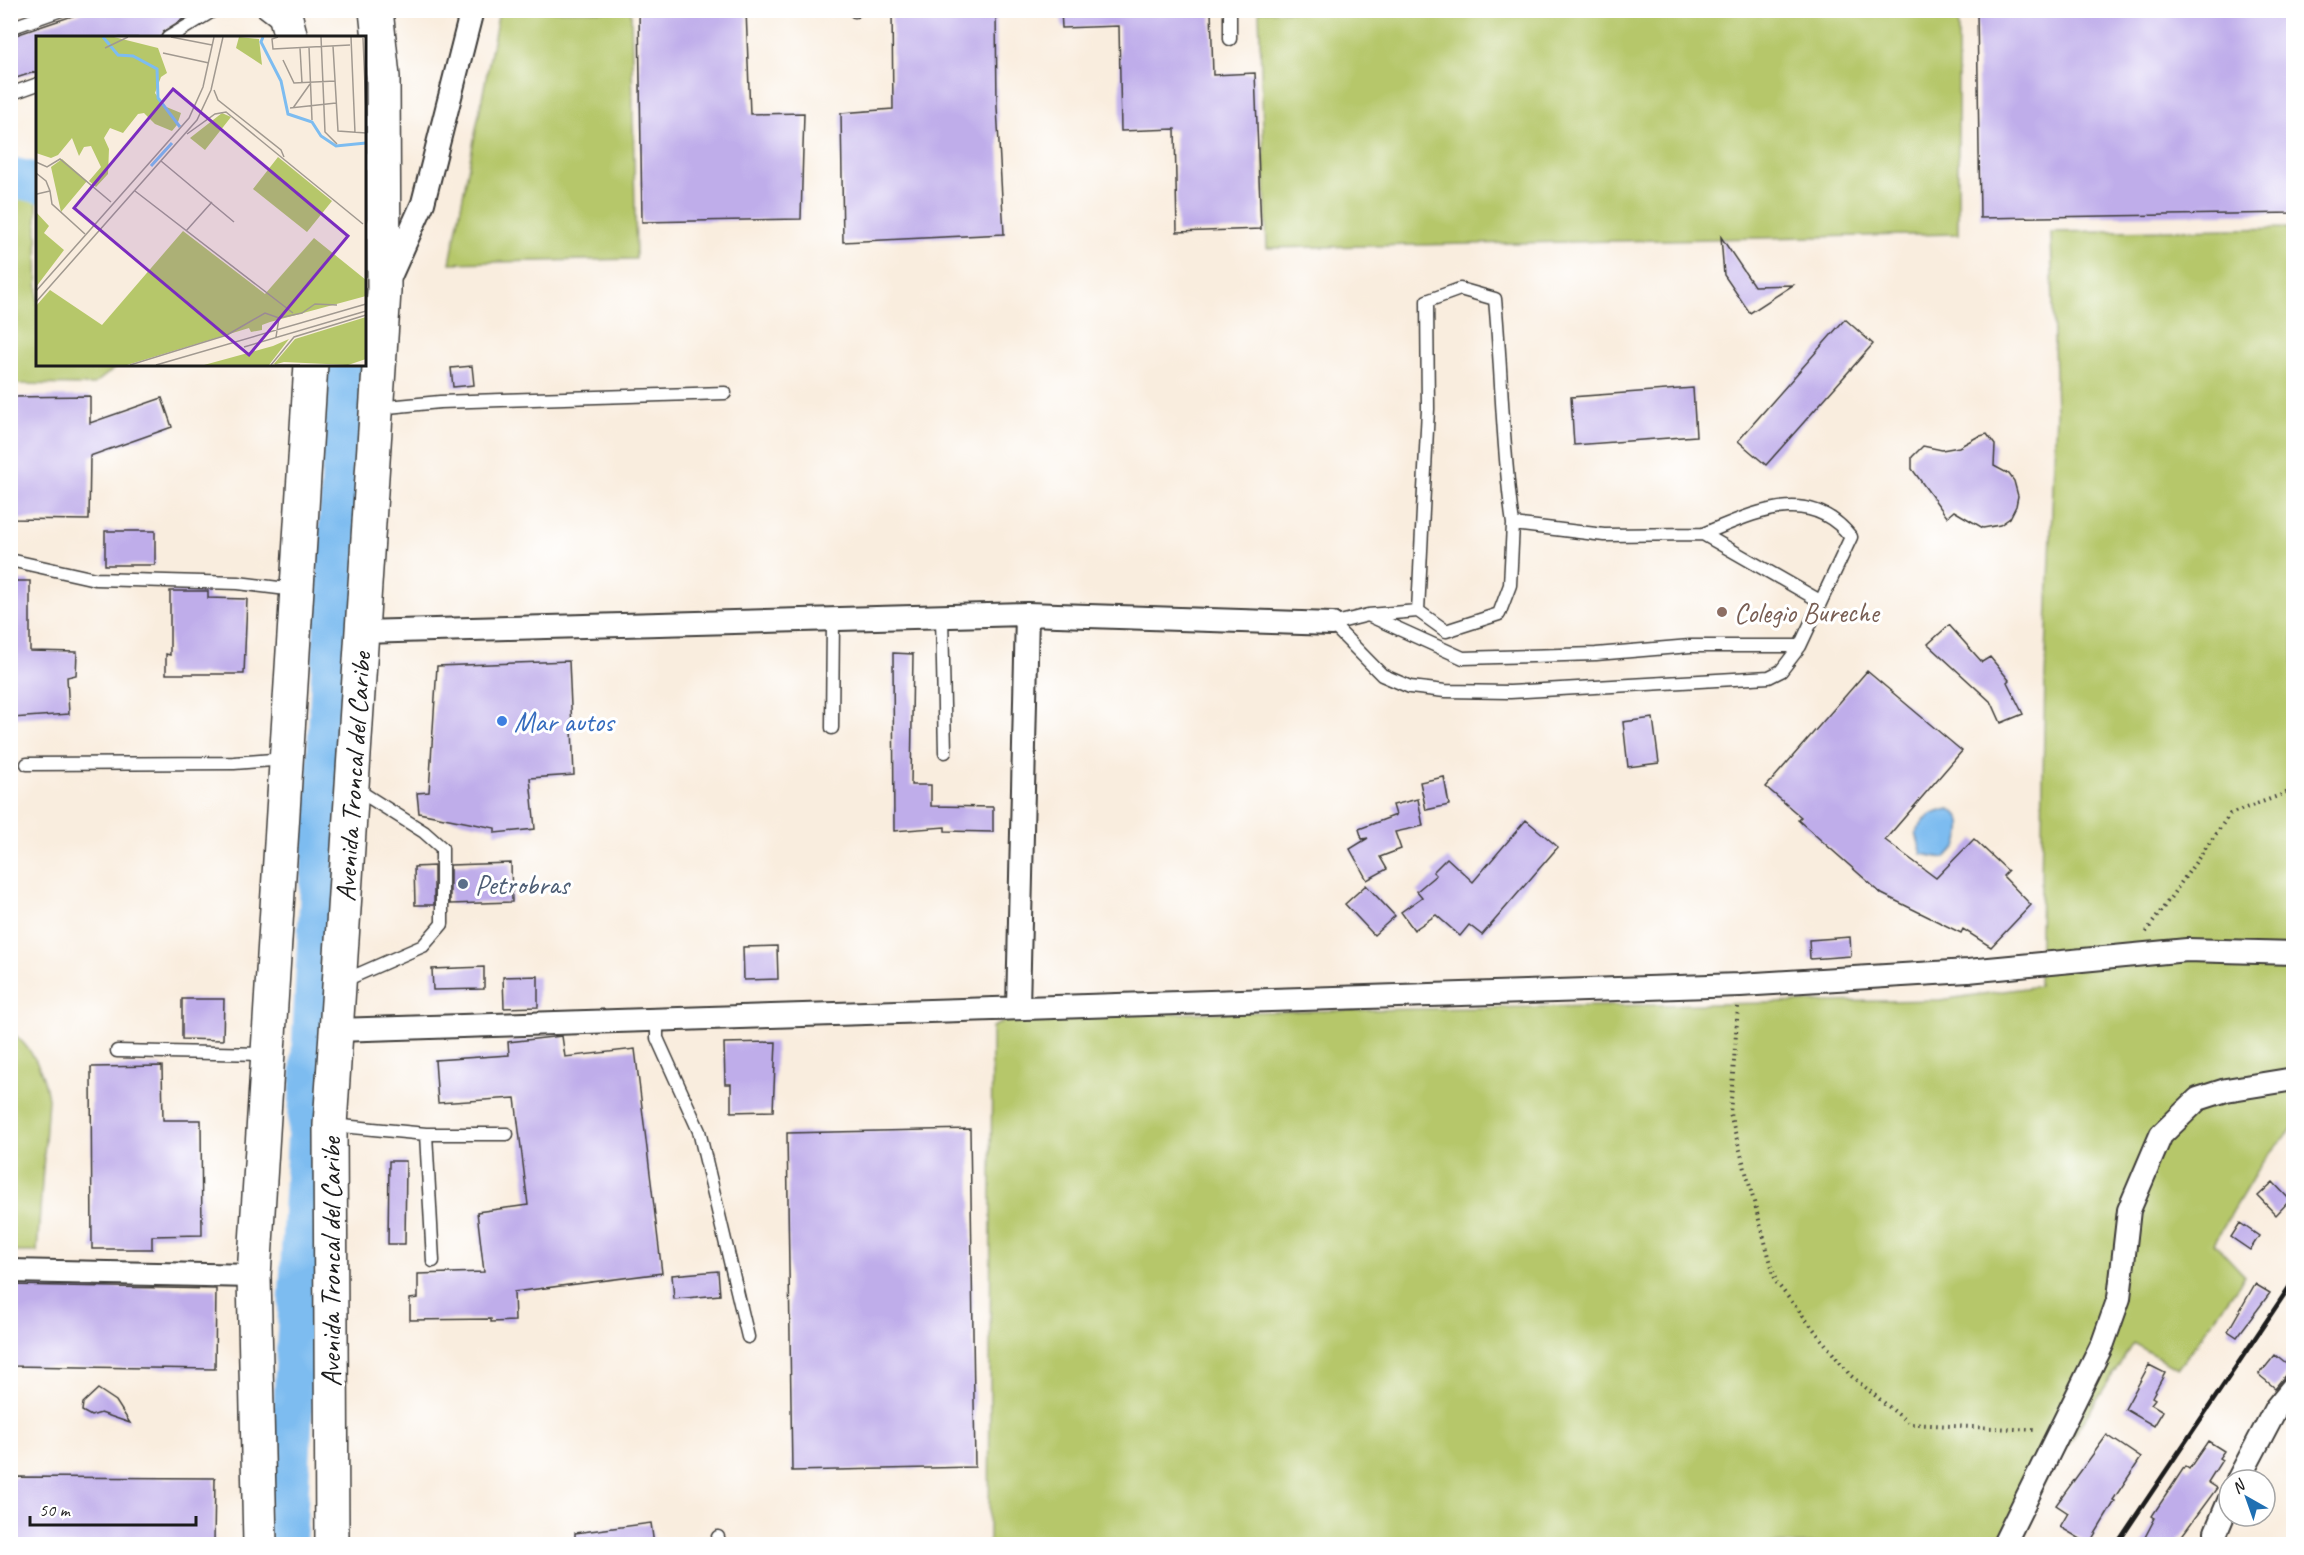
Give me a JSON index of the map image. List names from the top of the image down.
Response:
{
  "streets": {
    "highway": ["Avenida Troncal del Caribe"]
  },
  "places": ["Colegio Bureche", "Mar autos", "Petrobras"],
  "scale_bar": "50 m",
  "north": "top left"
}
